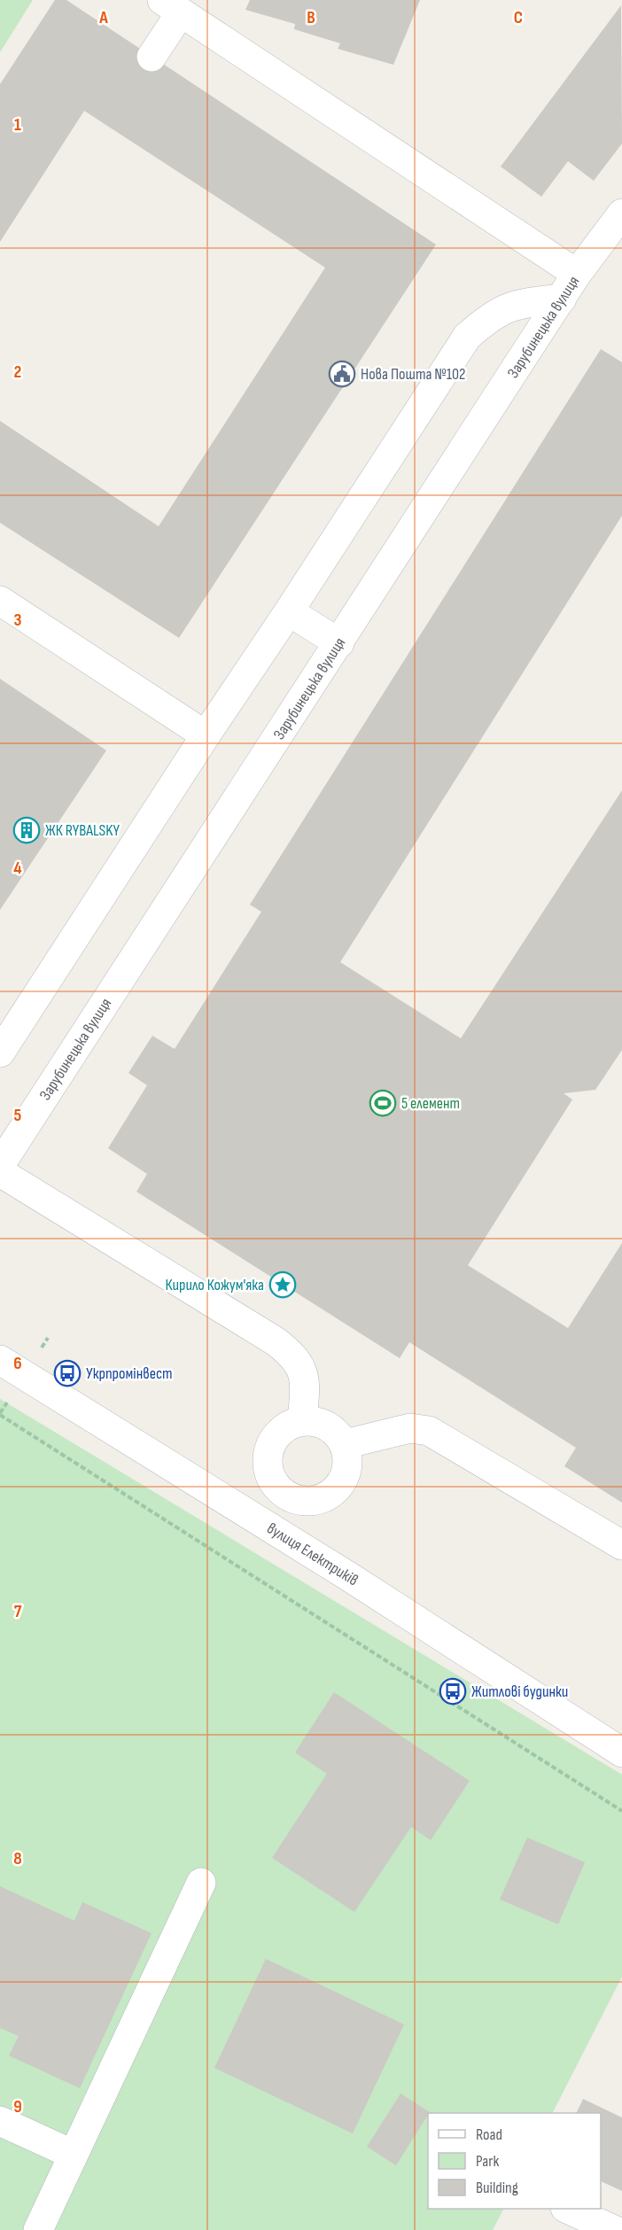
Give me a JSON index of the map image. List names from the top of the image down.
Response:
{
  "streets": {
    "street": ["Зарубинецька вулиця", "вулиця Електриків"]
  },
  "places": {
    "public building": ["Нова Пошта №102"],
    "building": ["ЖК RYBALSKY"],
    "sports": ["5 елемент"],
    "place": ["Кирило Кожум'яка"],
    "bus stop": ["Укрпромінвест", "Житлові будинки"]
  },
  "legend": ["Road", "Park", "Building"],
  "grid": {
    "columns": ["A", "B", "C"],
    "rows": [
      "1",
      "2",
      "3",
      "4",
      "5",
      "6",
      "7",
      "8",
      "9"
    ]
  }
}
